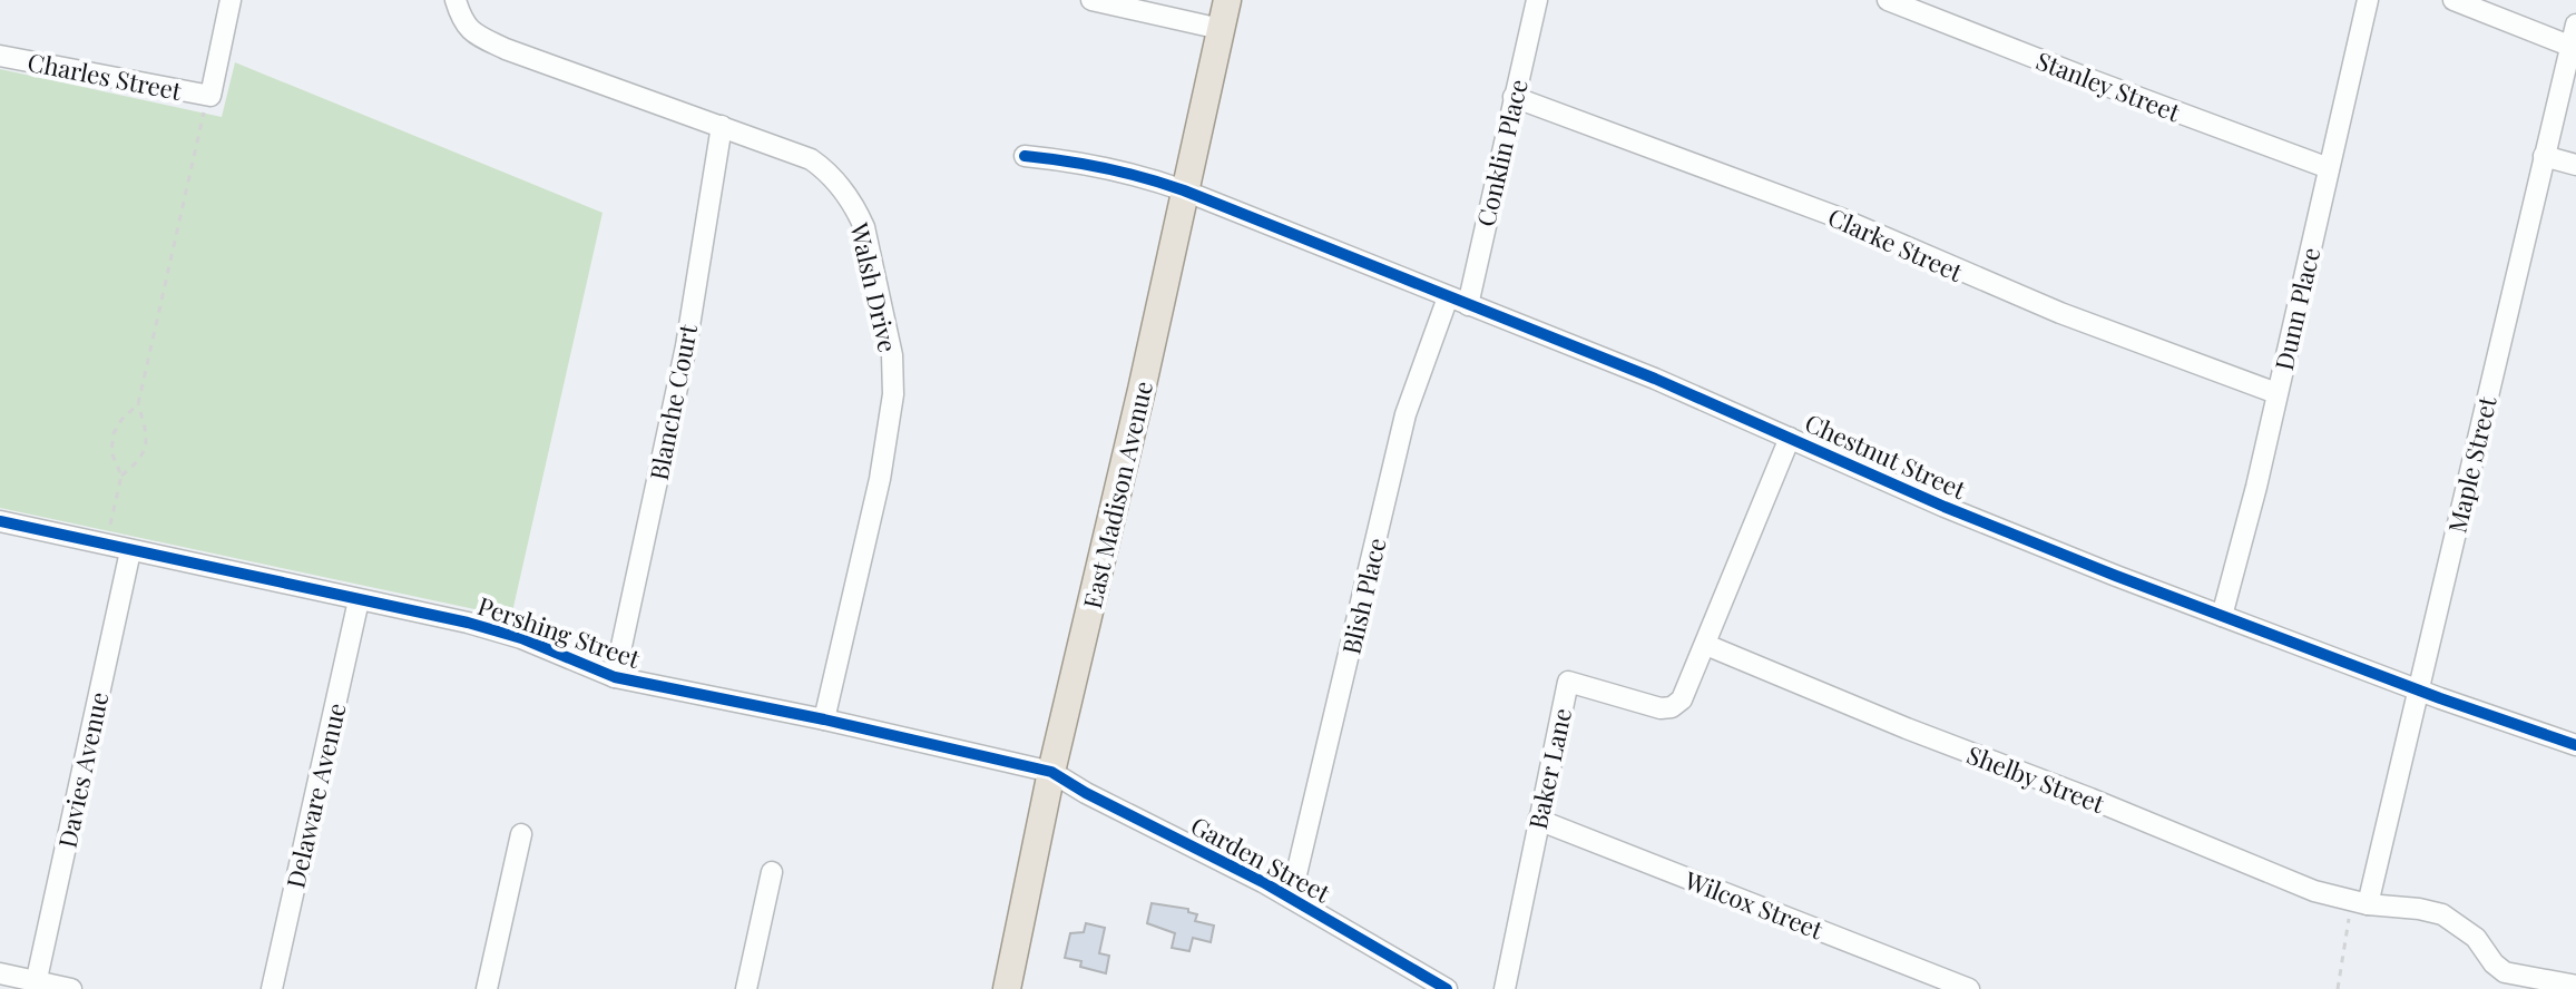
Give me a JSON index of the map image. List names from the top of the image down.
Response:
{
  "streets": {
    "main road": ["East Madison Avenue"],
    "street": [
      "Charles Street",
      "Stanley Street",
      "Conklin Place",
      "Clarke Street",
      "Walsh Drive",
      "Dunn Place",
      "Blanche Court",
      "Chestnut Street",
      "Maple Street",
      "Blish Place",
      "Pershing Street",
      "Baker Lane",
      "Davies Avenue",
      "Shelby Street",
      "Delaware Avenue",
      "Garden Street",
      "Wilcox Street"
    ]
  },
  "crossings": [
    ["Stanley Street", "Dunn Place"],
    ["Conklin Place", "Clarke Street"],
    ["Conklin Place", "Chestnut Street"],
    ["Conklin Place", "Blish Place"],
    ["Clarke Street", "Dunn Place"],
    ["Walsh Drive", "Blanche Court"],
    ["Walsh Drive", "Pershing Street"],
    ["Dunn Place", "Chestnut Street"],
    ["Blanche Court", "Pershing Street"],
    ["Chestnut Street", "Maple Street"],
    ["Chestnut Street", "East Madison Avenue"],
    ["Chestnut Street", "Blish Place"],
    ["Chestnut Street", "Baker Lane"],
    ["Maple Street", "Shelby Street"],
    ["East Madison Avenue", "Pershing Street"],
    ["East Madison Avenue", "Garden Street"],
    ["Blish Place", "Garden Street"],
    ["Pershing Street", "Davies Avenue"],
    ["Pershing Street", "Delaware Avenue"],
    ["Pershing Street", "Garden Street"],
    ["Baker Lane", "Shelby Street"],
    ["Baker Lane", "Wilcox Street"]
  ]
}
